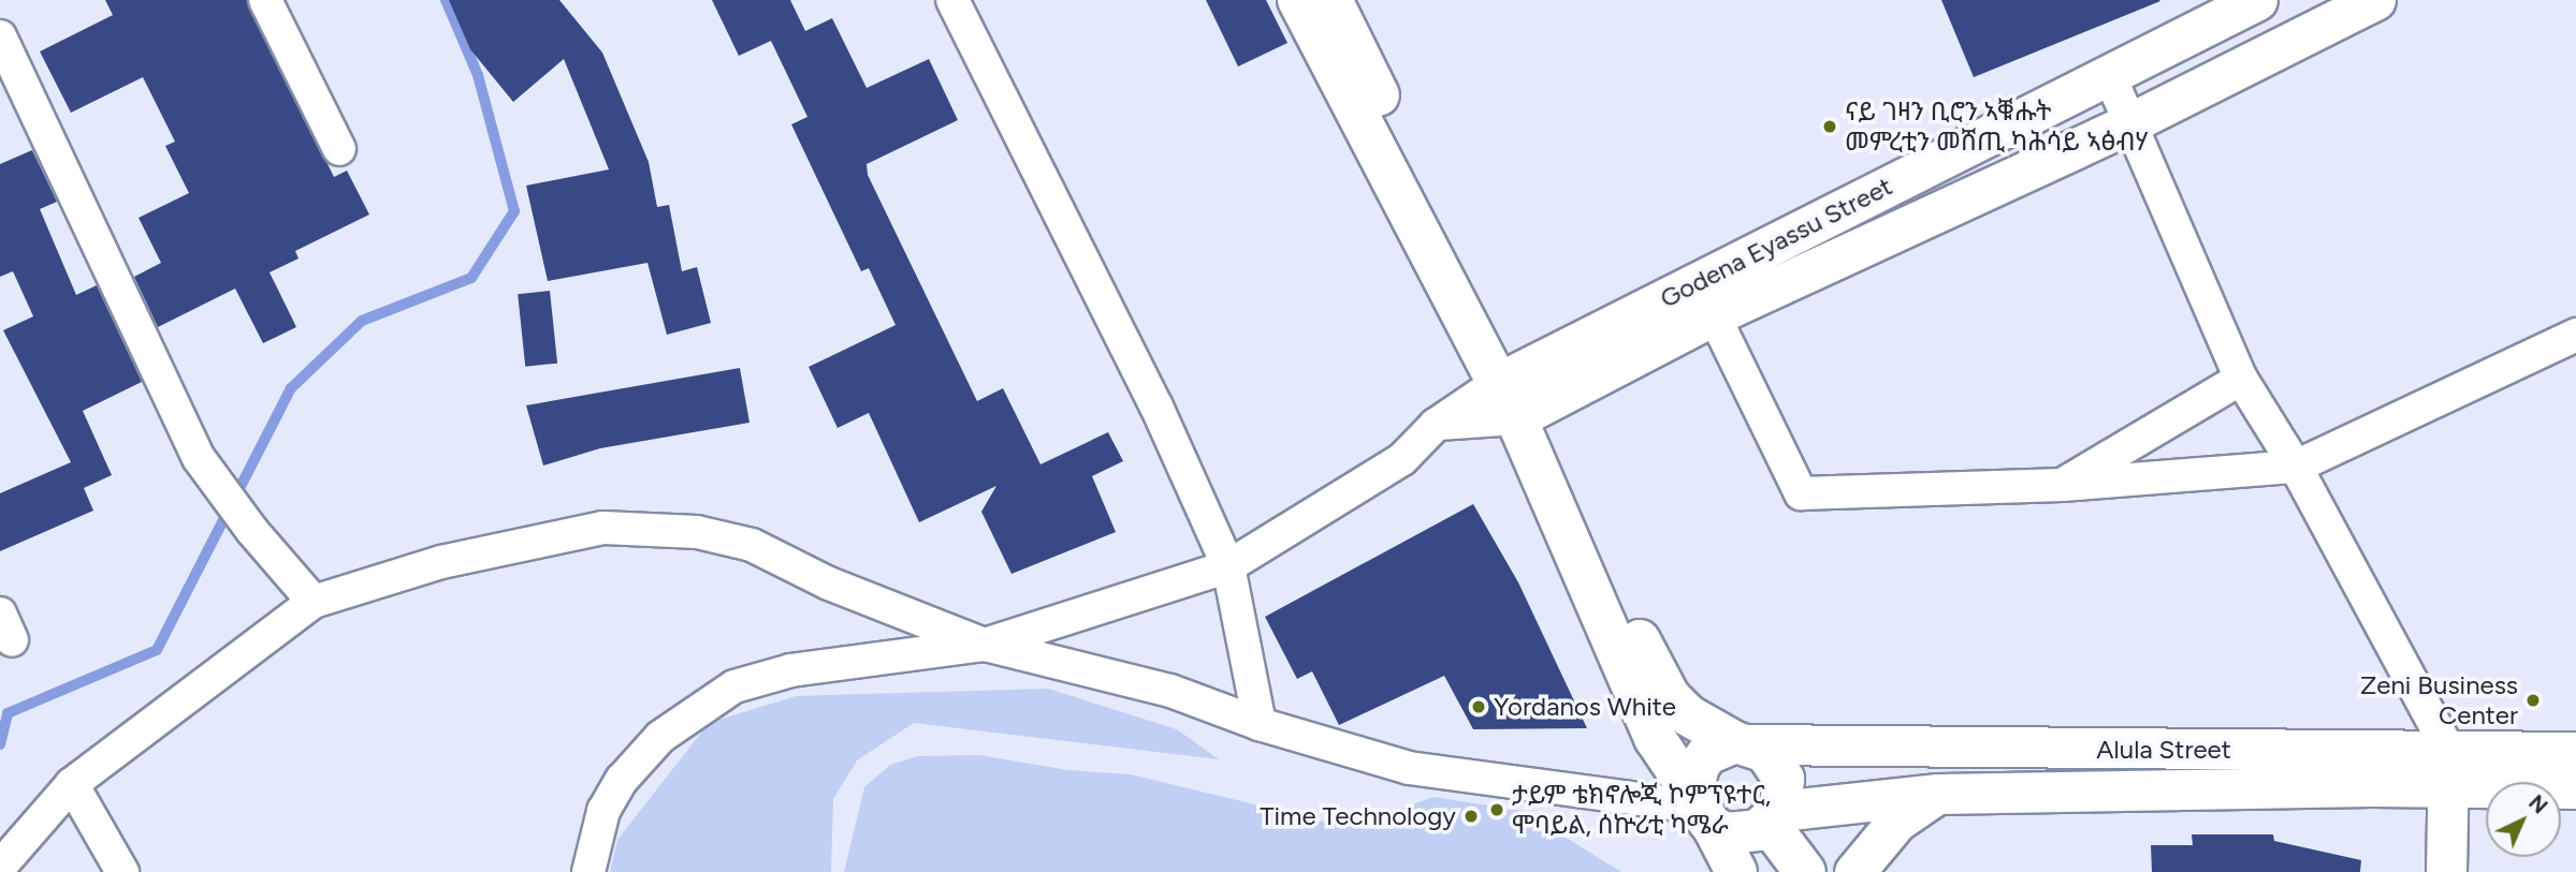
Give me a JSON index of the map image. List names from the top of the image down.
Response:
{
  "streets": {
    "street": ["Godena Eyassu Street", "Alula Street"]
  },
  "places": [
    "ናይ ገዛን ቢሮን ኣቑሑት መምረቲን መሸጢ ካሕሳይ ኣፅብሃ",
    "Zeni Business Center",
    "Yordanos White",
    "ታይም ቴክኖሎጂ ኮምፕዩተር, ሞባይል, ሰኵሪቲ ካሜራ",
    "Time Technology"
  ],
  "north": "top right"
}
